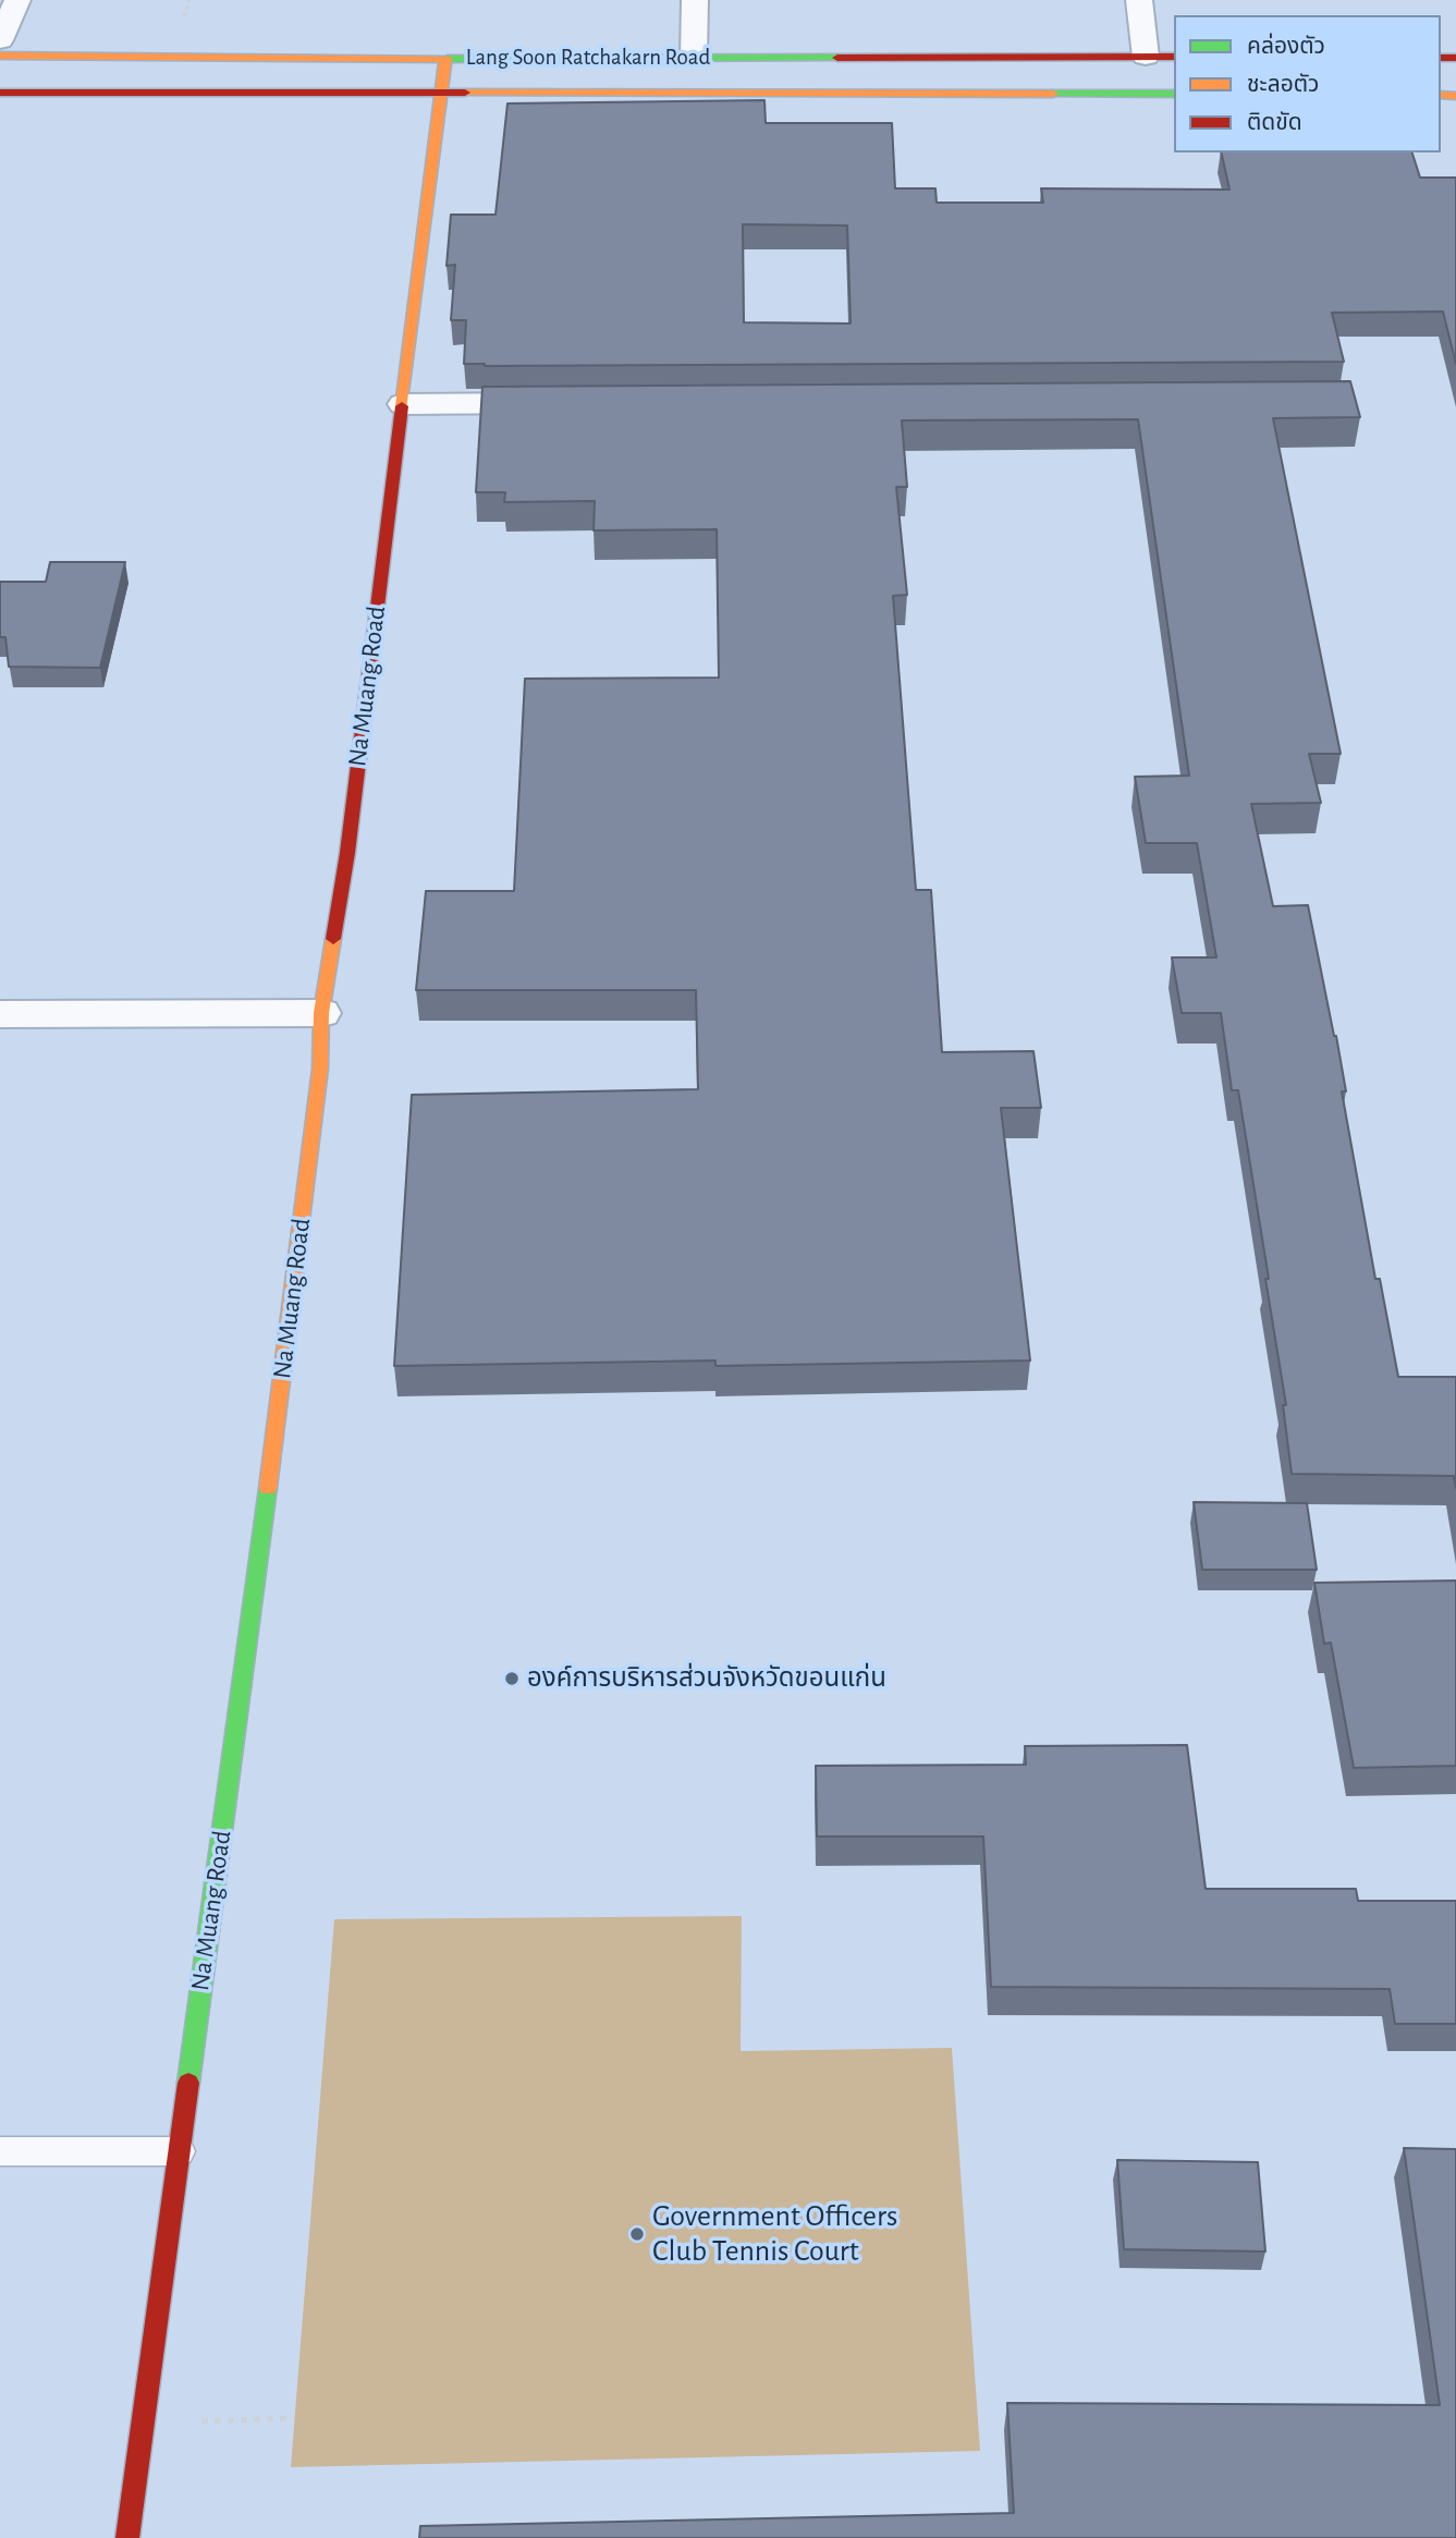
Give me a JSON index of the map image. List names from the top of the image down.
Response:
{
  "streets": {
    "street": ["Lang Soon Ratchakarn Road", "Na Muang Road"]
  },
  "crossings": [
    ["Lang Soon Ratchakarn Road", "Na Muang Road"]
  ],
  "places": ["องค์การบริหารส่วนจังหวัดขอนแก่น", "Government Officers Club Tennis Court"],
  "legend": ["คล่องตัว", "ชะลอตัว", "ติดขัด"]
}
